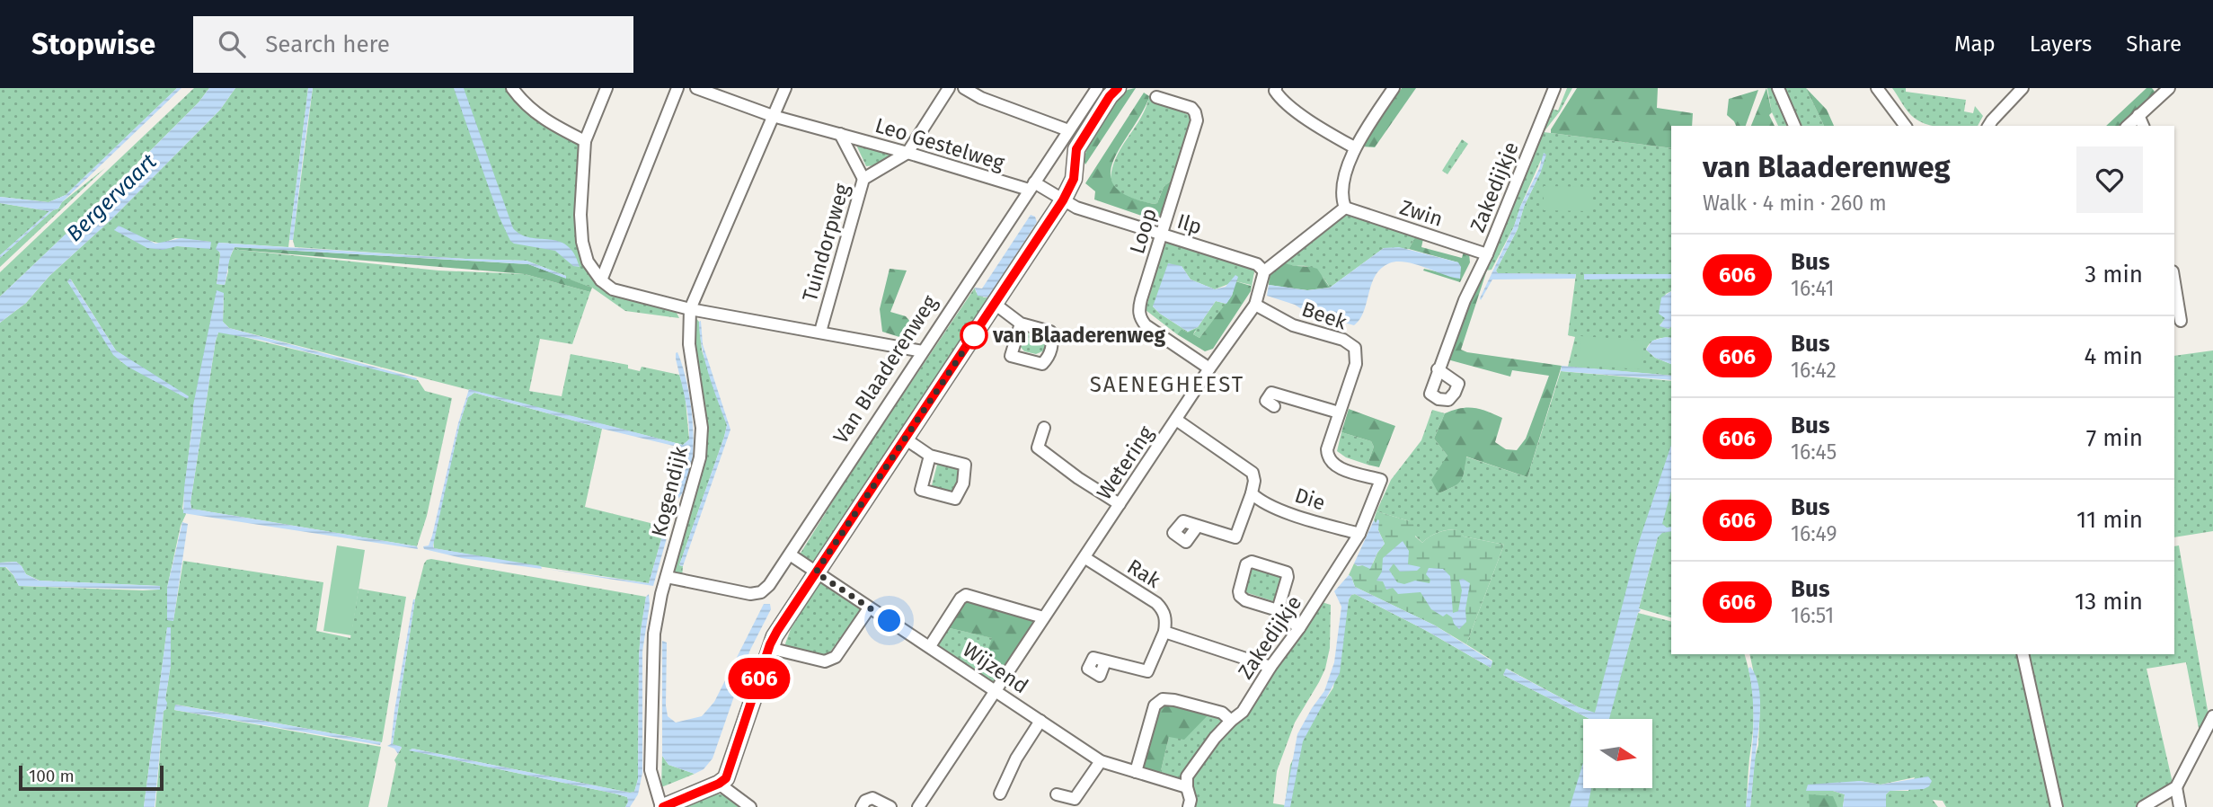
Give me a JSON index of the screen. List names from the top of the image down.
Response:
{
  "streets": {
    "street": [
      "Leo Gestelweg",
      "Zakedijkje",
      "Zwin",
      "Ilp",
      "Loop",
      "Tuindorpweg",
      "Beek",
      "Van Blaaderenweg",
      "Wetering",
      "Kogendijk",
      "Die",
      "Rak",
      "Wijzend"
    ]
  },
  "crossings": [
    ["Leo Gestelweg", "Ilp"],
    ["Leo Gestelweg", "Tuindorpweg"],
    ["Leo Gestelweg", "Van Blaaderenweg"],
    ["Leo Gestelweg", "Kogendijk"],
    ["Zakedijkje", "Zwin"],
    ["Zakedijkje", "Beek"],
    ["Zakedijkje", "Die"],
    ["Zakedijkje", "Wijzend"],
    ["Ilp", "Loop"],
    ["Ilp", "Van Blaaderenweg"],
    ["Ilp", "Wetering"],
    ["Loop", "Wetering"],
    ["Beek", "Wetering"],
    ["Van Blaaderenweg", "Kogendijk"],
    ["Van Blaaderenweg", "Wijzend"],
    ["Wetering", "Rak"],
    ["Wetering", "Wijzend"]
  ],
  "districts": ["SAENEGHEEST"],
  "water": ["Bergervaart"],
  "places": ["van Blaaderenweg"],
  "lines": ["bus line 606"],
  "scale_bar": "100 m",
  "north": "right",
  "page": {
    "header": "Stopwise",
    "search": "Search here",
    "nav": ["Map", "Layers", "Share"],
    "on_map": "606",
    "heading": ["van Blaaderenweg", "Walk · 4 min · 260 m"],
    "list": [
      {
        "mark": "606",
        "name": "Bus",
        "note": "16:41",
        "value": "3 min"
      },
      {
        "mark": "606",
        "name": "Bus",
        "note": "16:42",
        "value": "4 min"
      },
      {
        "mark": "606",
        "name": "Bus",
        "note": "16:45",
        "value": "7 min"
      },
      {
        "mark": "606",
        "name": "Bus",
        "note": "16:49",
        "value": "11 min"
      },
      {
        "mark": "606",
        "name": "Bus",
        "note": "16:51",
        "value": "13 min"
      }
    ],
    "scale": "100 m"
  }
}
